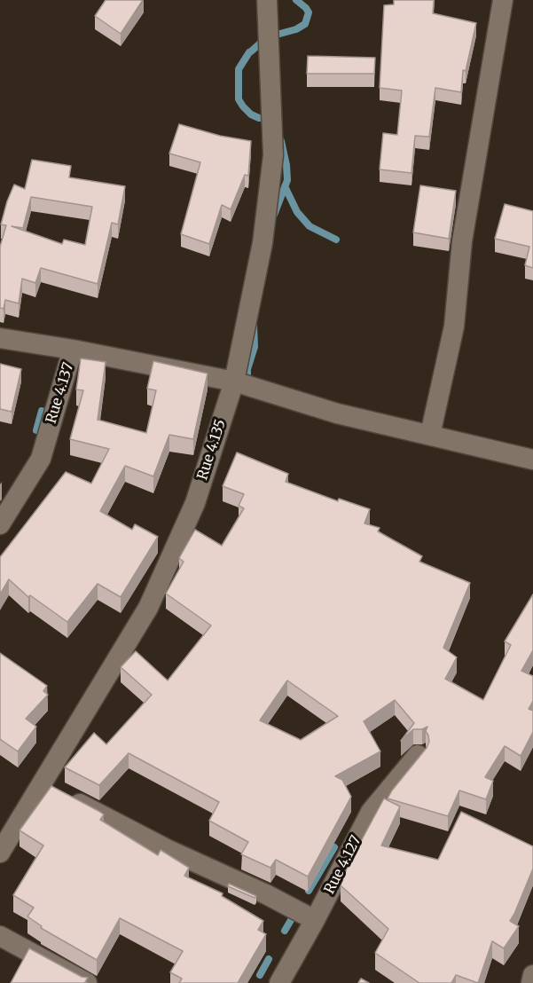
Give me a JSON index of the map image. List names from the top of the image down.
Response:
{
  "streets": {
    "street": ["Rue 4.137", "Rue 4.135", "Rue 4.127"]
  },
  "crossings": [
    ["Rue 4.137", "Rue 4.135"]
  ]
}
